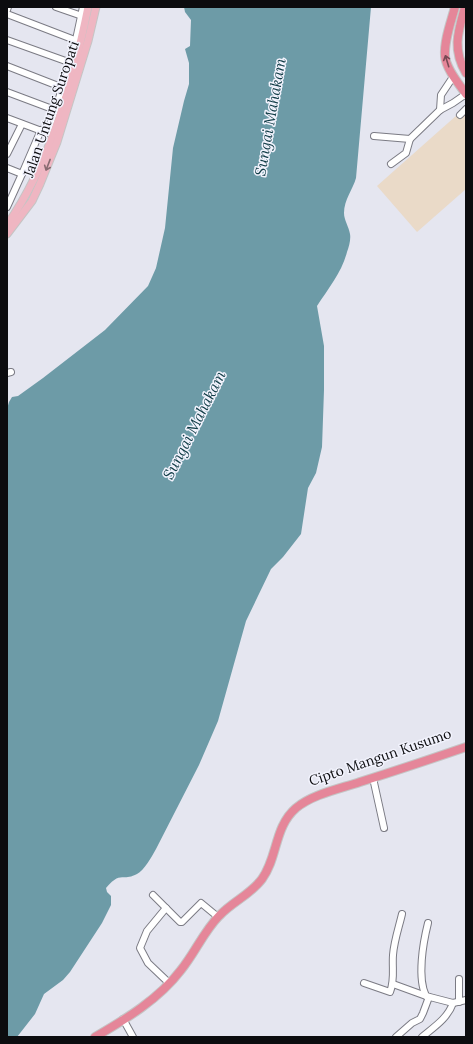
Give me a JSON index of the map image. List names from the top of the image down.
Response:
{
  "streets": {
    "highway": ["Cipto Mangun Kusumo"],
    "main road": ["Jalan Untung Suropati"]
  },
  "water": ["Sungai Mahakam"]
}
